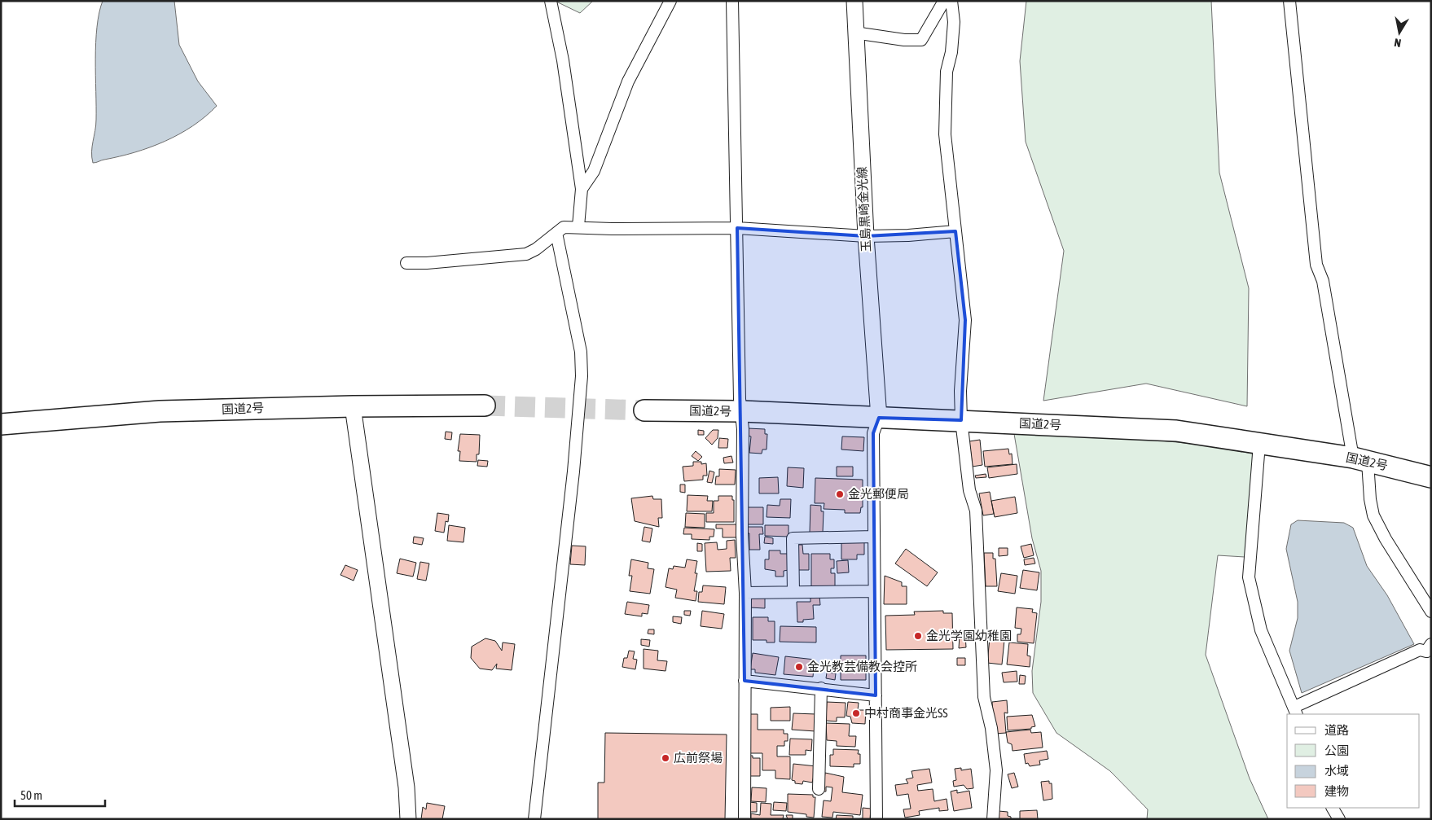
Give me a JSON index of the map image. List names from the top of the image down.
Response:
{
  "streets": {
    "highway": ["国道2号"],
    "main road": ["玉島黒崎金光線"]
  },
  "crossings": [
    ["玉島黒崎金光線", "国道2号"]
  ],
  "places": [
    "金光郵便局",
    "金光学園幼稚園",
    "金光教芸備教会控所",
    "中村商事金光SS",
    "広前祭場"
  ],
  "legend": [
    "道路",
    "公園",
    "水域",
    "建物"
  ],
  "scale_bar": "50 m",
  "north": "bottom"
}
